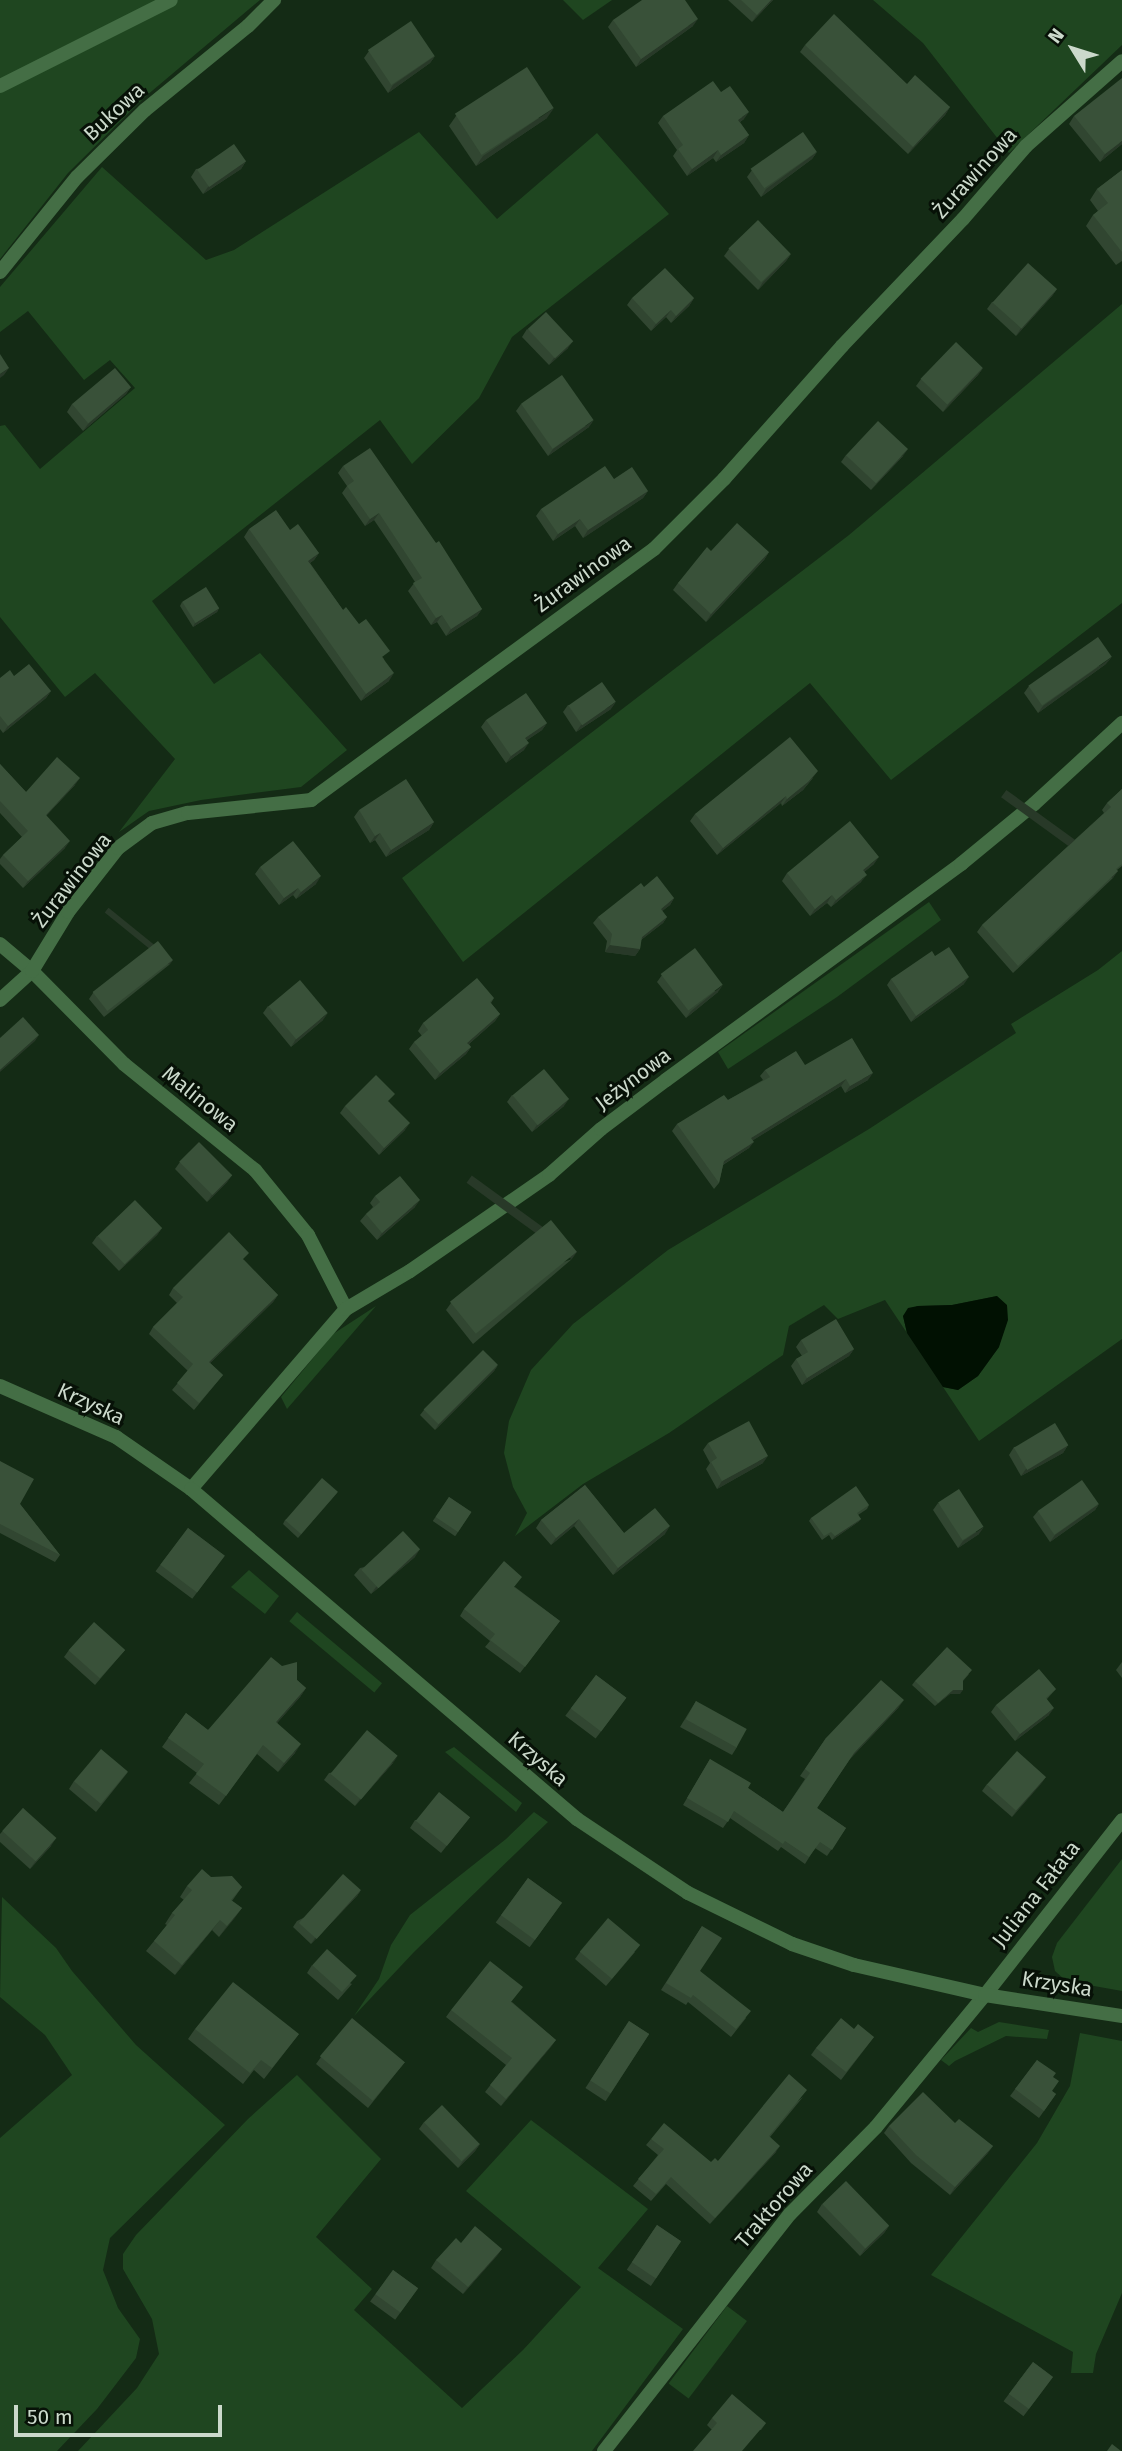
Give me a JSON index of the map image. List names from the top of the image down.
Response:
{
  "streets": {
    "street": [
      "Bukowa",
      "Żurawinowa",
      "Jeżynowa",
      "Malinowa",
      "Krzyska",
      "Juliana Fałata",
      "Traktorowa"
    ]
  },
  "crossings": [
    ["Żurawinowa", "Malinowa"],
    ["Jeżynowa", "Malinowa"],
    ["Jeżynowa", "Krzyska"],
    ["Krzyska", "Juliana Fałata"],
    ["Krzyska", "Traktorowa"],
    ["Juliana Fałata", "Traktorowa"]
  ],
  "scale_bar": "50 m",
  "north": "top left"
}
